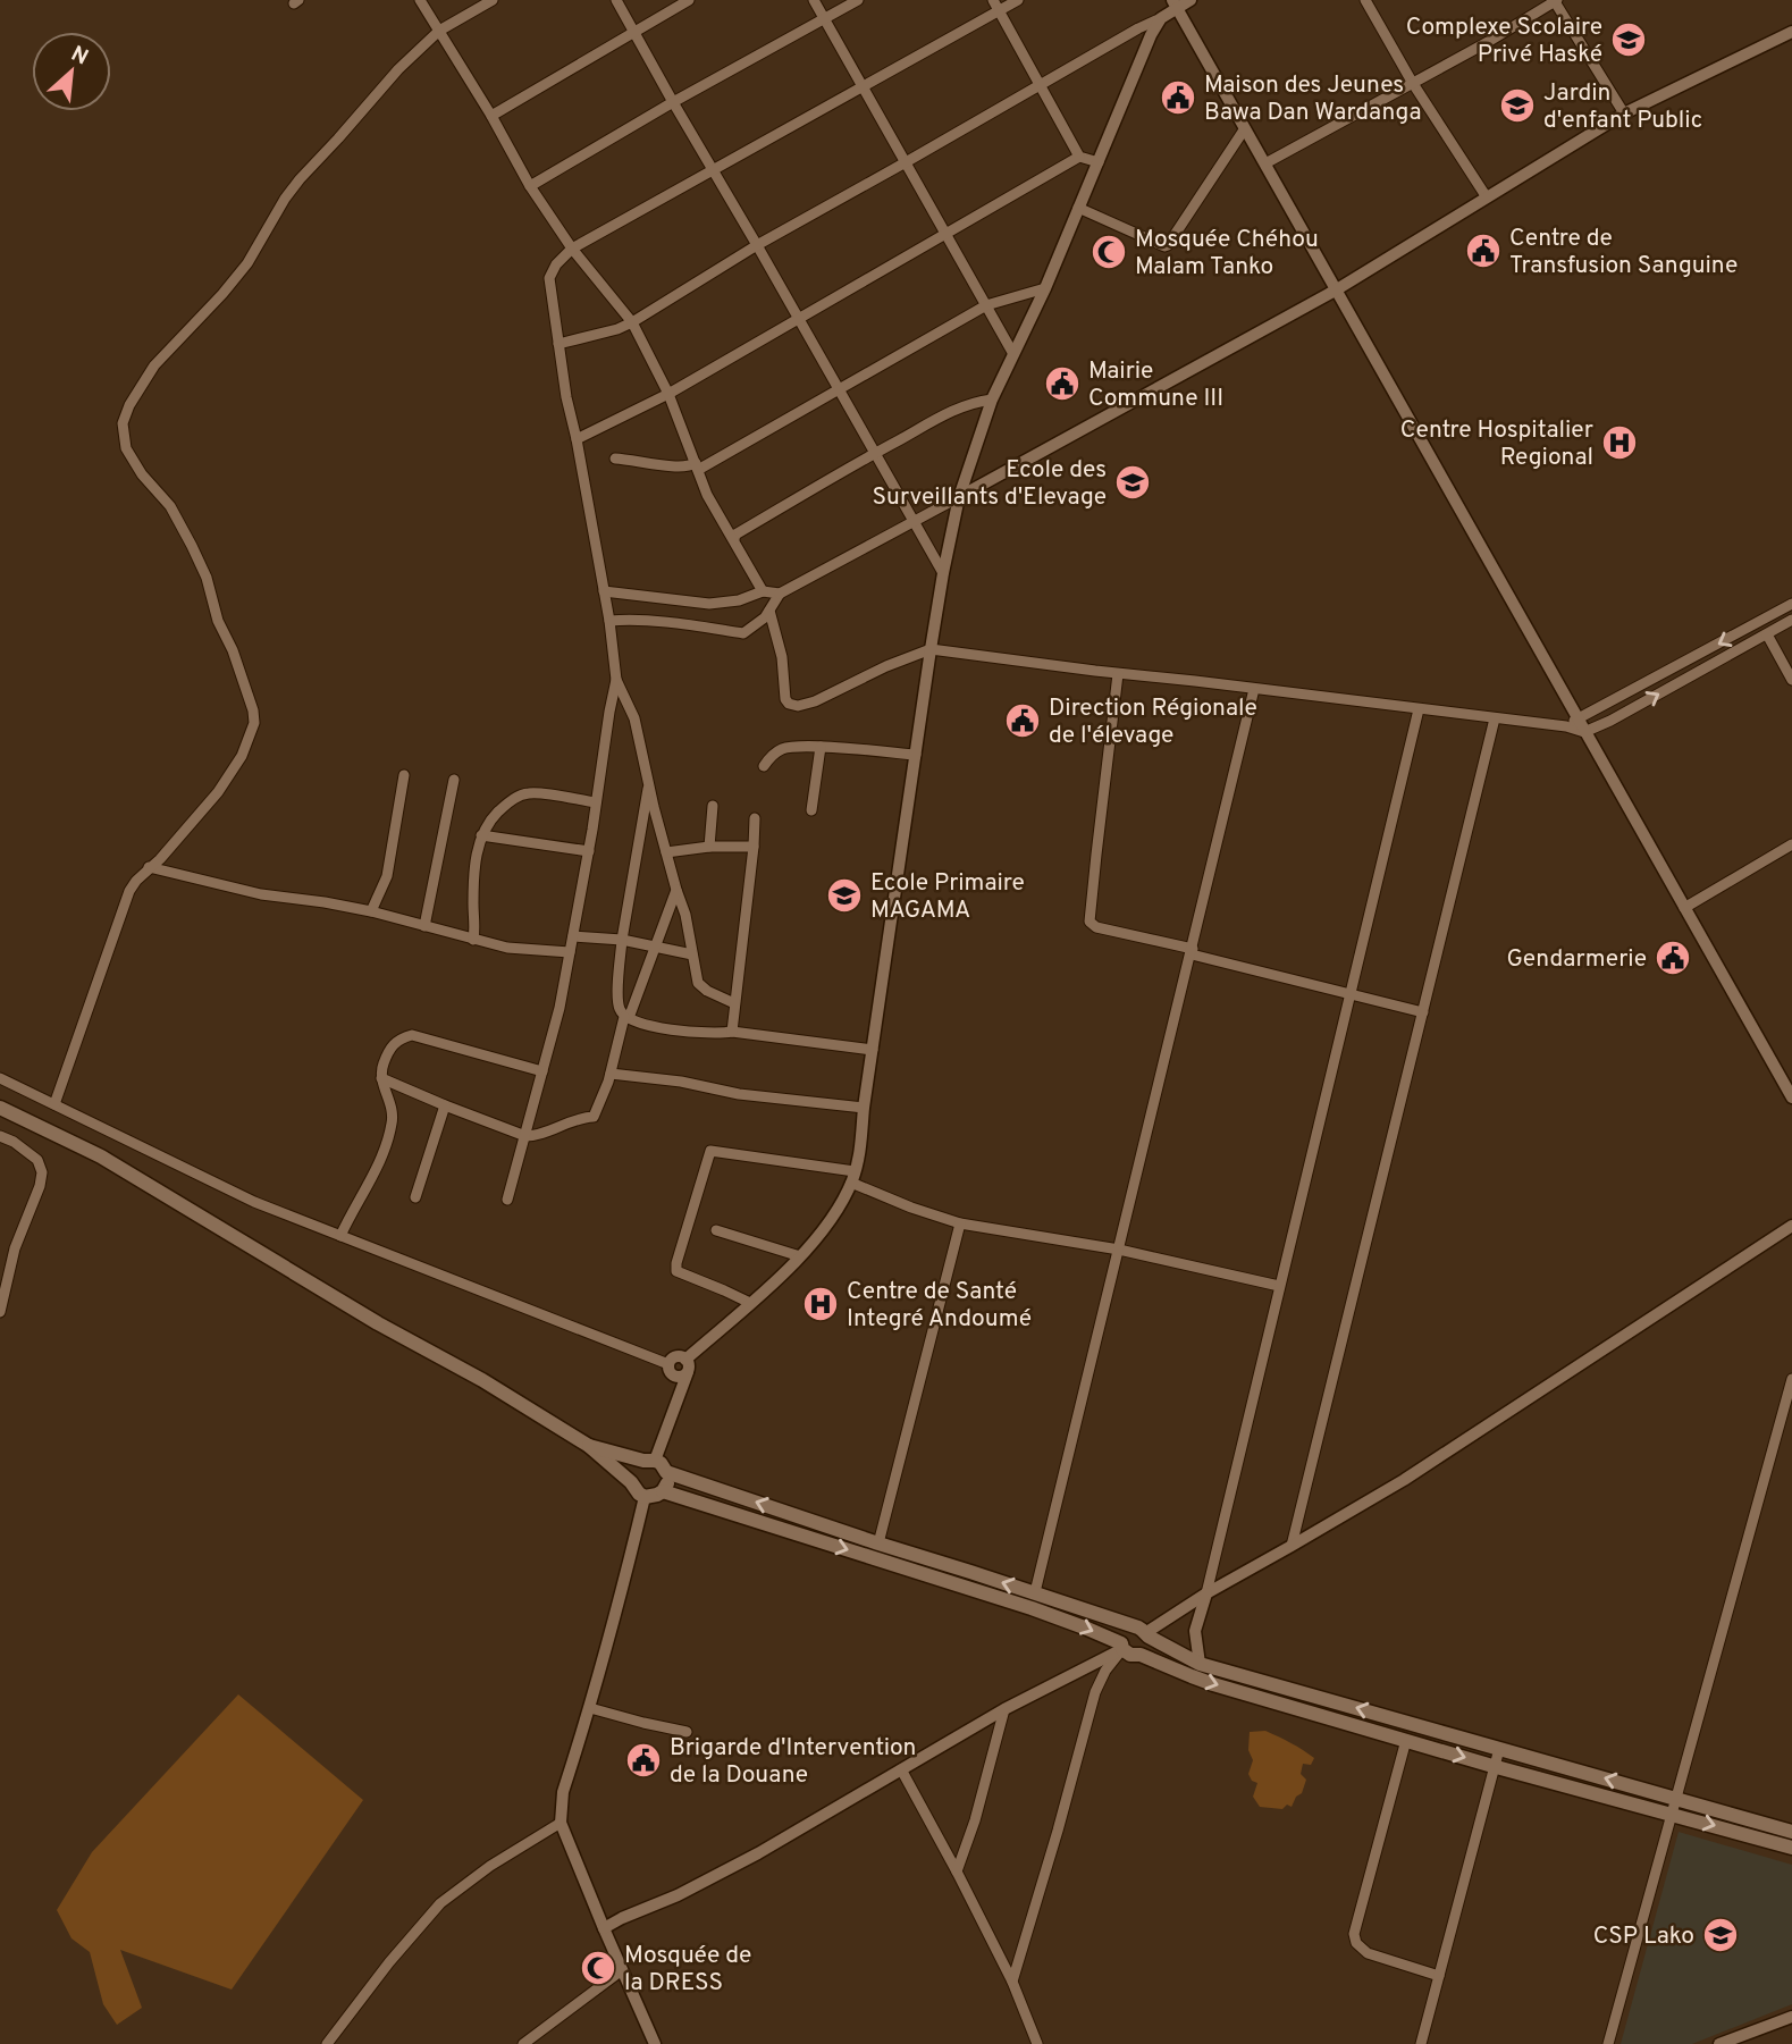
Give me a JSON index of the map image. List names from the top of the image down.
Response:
{
  "places": {
    "school or university": [
      "Complexe Scolaire Privé Haské",
      "Jardin d'enfant Public",
      "Ecole des Surveillants d'Elevage",
      "Ecole Primaire MAGAMA",
      "CSP Lako"
    ],
    "public building": [
      "Maison des Jeunes Bawa Dan Wardanga",
      "Centre de Transfusion Sanguine",
      "Mairie Commune III",
      "Direction Régionale de l'élevage",
      "Gendarmerie",
      "Brigarde d'Intervention de la Douane"
    ],
    "mosque": ["Mosquée Chéhou Malam Tanko", "Mosquée de la DRESS"],
    "hospital": ["Centre Hospitalier Regional", "Centre de Santé Integré Andoumé"]
  },
  "north": "top right"
}
